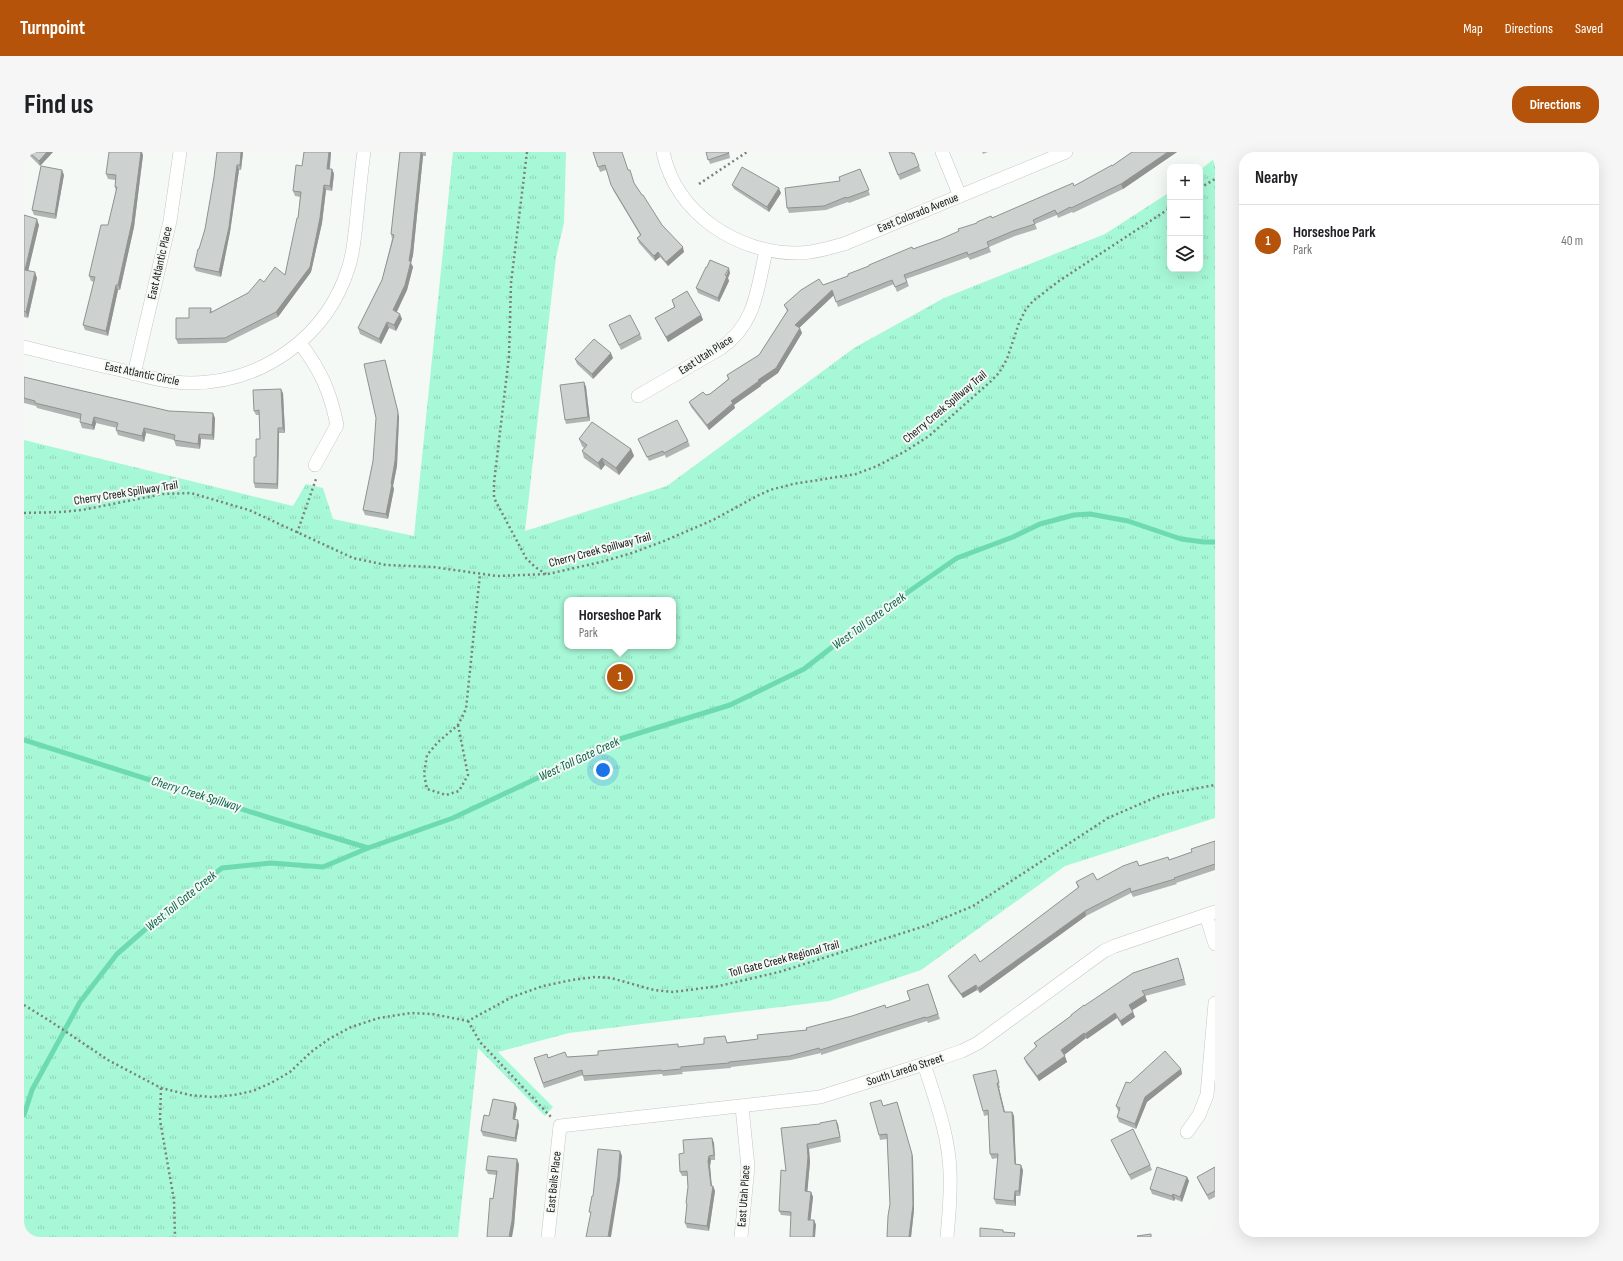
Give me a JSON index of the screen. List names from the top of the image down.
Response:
{
  "streets": {
    "street": [
      "East Colorado Avenue",
      "East Atlantic Place",
      "East Utah Place",
      "East Atlantic Circle",
      "South Laredo Street",
      "East Bails Place"
    ],
    "path": ["Cherry Creek Spillway Trail", "Toll Gate Creek Regional Trail"]
  },
  "crossings": [
    ["East Colorado Avenue", "East Utah Place"],
    ["East Atlantic Place", "East Atlantic Circle"],
    ["East Utah Place", "South Laredo Street"],
    ["South Laredo Street", "East Bails Place"]
  ],
  "water": ["West Toll Gate Creek", "Cherry Creek Spillway"],
  "page": {
    "header": "Turnpoint",
    "nav": ["Map", "Directions", "Saved"],
    "buttons": "Directions",
    "title": "Find us",
    "heading": "Nearby",
    "map_buttons": ["+", "−"],
    "list": [
      {
        "mark": "1",
        "name": "Horseshoe Park",
        "note": "Park",
        "value": "40 m"
      }
    ],
    "popup": ["Horseshoe Park", "Park"],
    "pins": "1"
  }
}
